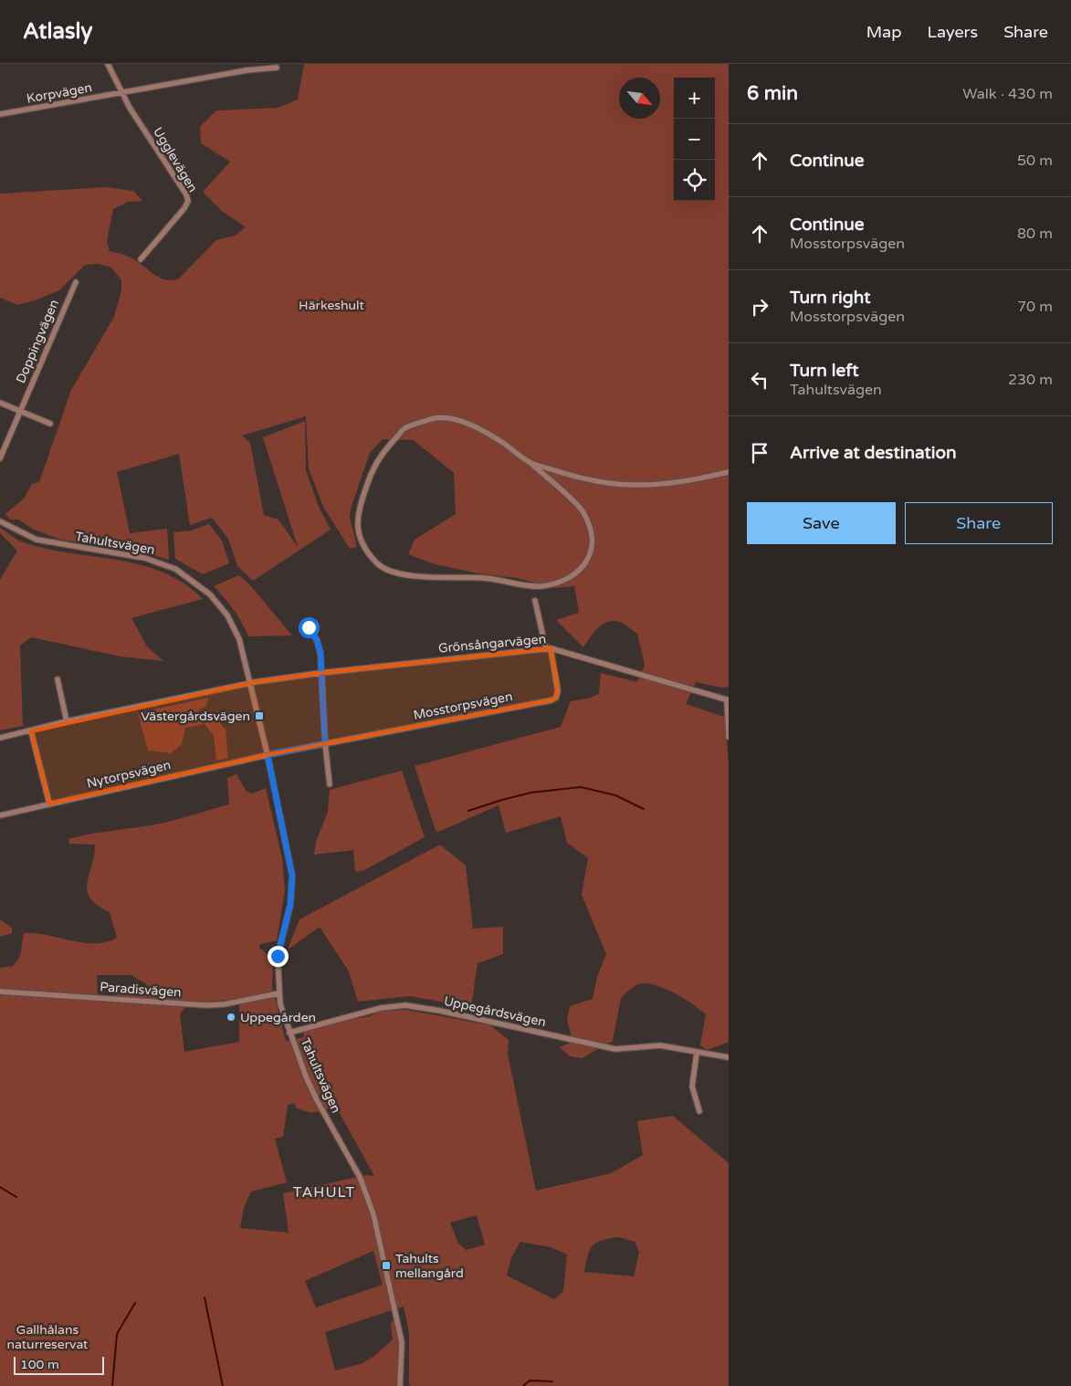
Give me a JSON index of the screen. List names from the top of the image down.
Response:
{
  "streets": {
    "street": [
      "Korpvägen",
      "Ugglevägen",
      "Doppingvägen",
      "Tahultsvägen",
      "Grönsångarvägen",
      "Mosstorpsvägen",
      "Nytorpsvägen",
      "Paradisvägen",
      "Uppegårdsvägen"
    ]
  },
  "crossings": [
    ["Korpvägen", "Ugglevägen"],
    ["Tahultsvägen", "Grönsångarvägen"],
    ["Tahultsvägen", "Mosstorpsvägen"],
    ["Tahultsvägen", "Nytorpsvägen"],
    ["Tahultsvägen", "Paradisvägen"],
    ["Tahultsvägen", "Uppegårdsvägen"],
    ["Grönsångarvägen", "Mosstorpsvägen"],
    ["Mosstorpsvägen", "Nytorpsvägen"]
  ],
  "districts": ["TAHULT"],
  "parks": ["Härkeshult", "Gallhålans naturreservat"],
  "places": {
    "transit": ["Västergårdsvägen", "Tahults mellangård"],
    "other": ["Uppegården"]
  },
  "scale_bar": "100 m",
  "north": "bottom right",
  "page": {
    "header": "Atlasly",
    "nav": ["Map", "Layers", "Share"],
    "heading": ["6 min", "Walk · 430 m"],
    "map_buttons": ["+", "−"],
    "list": [
      ["Continue", "50 m"],
      ["Continue", "Mosstorpsvägen", "80 m"],
      ["Turn right", "Mosstorpsvägen", "70 m"],
      ["Turn left", "Tahultsvägen", "230 m"],
      "Arrive at destination"
    ],
    "buttons": ["Save", "Share"],
    "scale": "100 m"
  }
}
